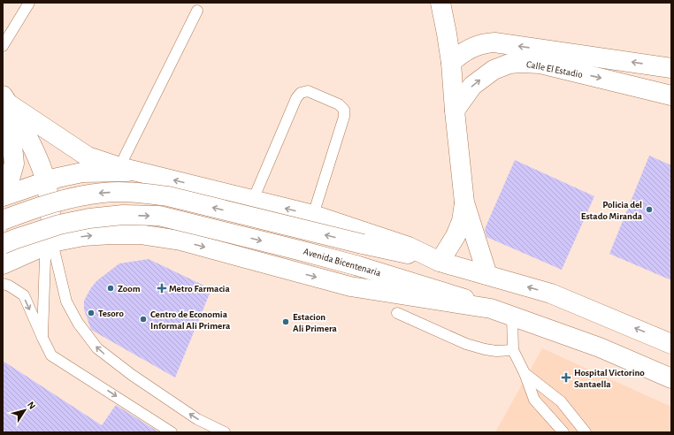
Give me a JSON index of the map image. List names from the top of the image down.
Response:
{
  "streets": {
    "street": ["Calle El Estadio", "Avenida Bicentenaria"]
  },
  "places": {
    "other": [
      "Policia del Estado Miranda",
      "Zoom",
      "Tesoro",
      "Centro de Economia Informal Ali Primera",
      "Estacion Ali Primera"
    ],
    "health": ["Metro Farmacia", "Hospital Victorino Santaella"]
  },
  "north": "top right"
}
